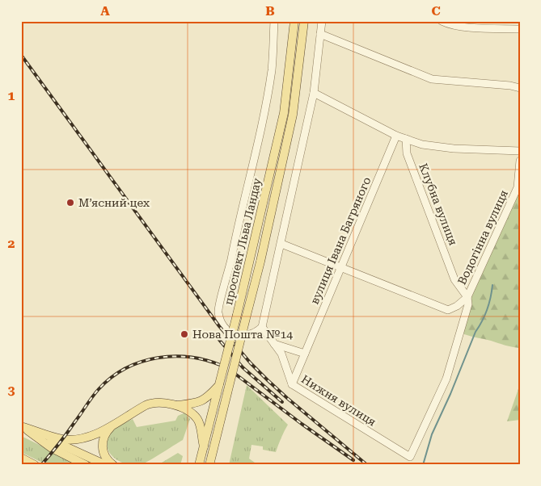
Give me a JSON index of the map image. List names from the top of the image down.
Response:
{
  "streets": {
    "main road": ["проспект Льва Ландау"],
    "street": [
      "Клубна вулиця",
      "Водогінна вулиця",
      "вулиця Івана Багряного",
      "Нижня вулиця"
    ]
  },
  "crossings": [
    ["Клубна вулиця", "Водогінна вулиця"],
    ["Водогінна вулиця", "Нижня вулиця"],
    ["вулиця Івана Багряного", "Нижня вулиця"]
  ],
  "places": ["М’ясний цех", "Нова Пошта №14"],
  "grid": {
    "columns": ["A", "B", "C"],
    "rows": ["1", "2", "3"]
  }
}
